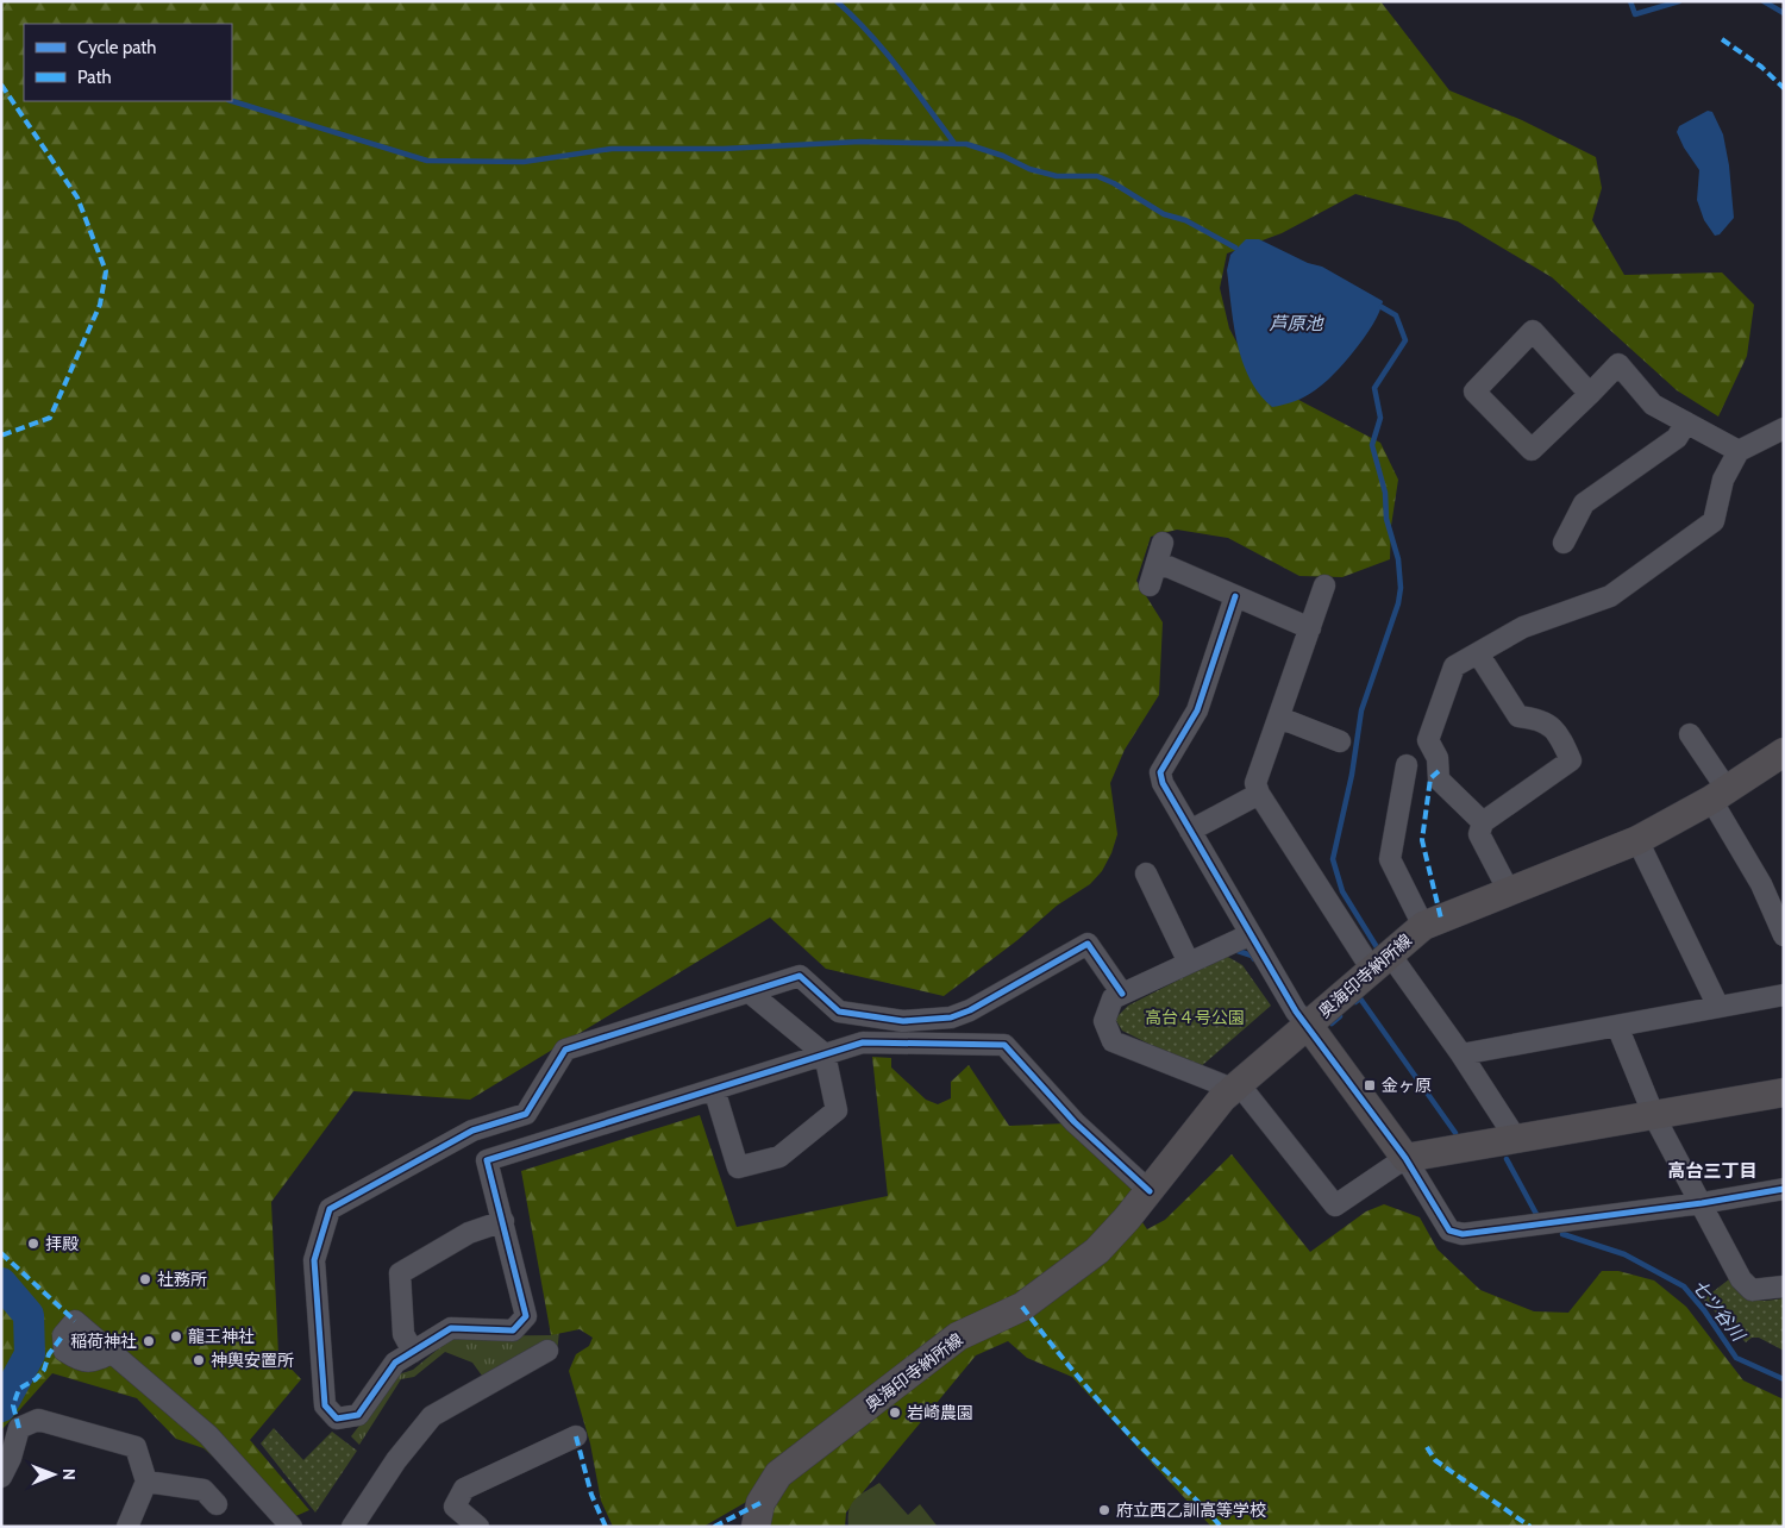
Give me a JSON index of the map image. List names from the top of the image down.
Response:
{
  "streets": {
    "main road": ["奥海印寺納所線"]
  },
  "districts": ["高台三丁目"],
  "water": ["芦原池", "七ツ谷川"],
  "parks": ["高台４号公園"],
  "places": {
    "transit": ["金ヶ原"],
    "other": [
      "拝殿",
      "社務所",
      "龍王神社",
      "稲荷神社",
      "神輿安置所",
      "岩崎農園",
      "府立西乙訓高等学校"
    ]
  },
  "legend": ["Cycle path", "Path"],
  "north": "right"
}
